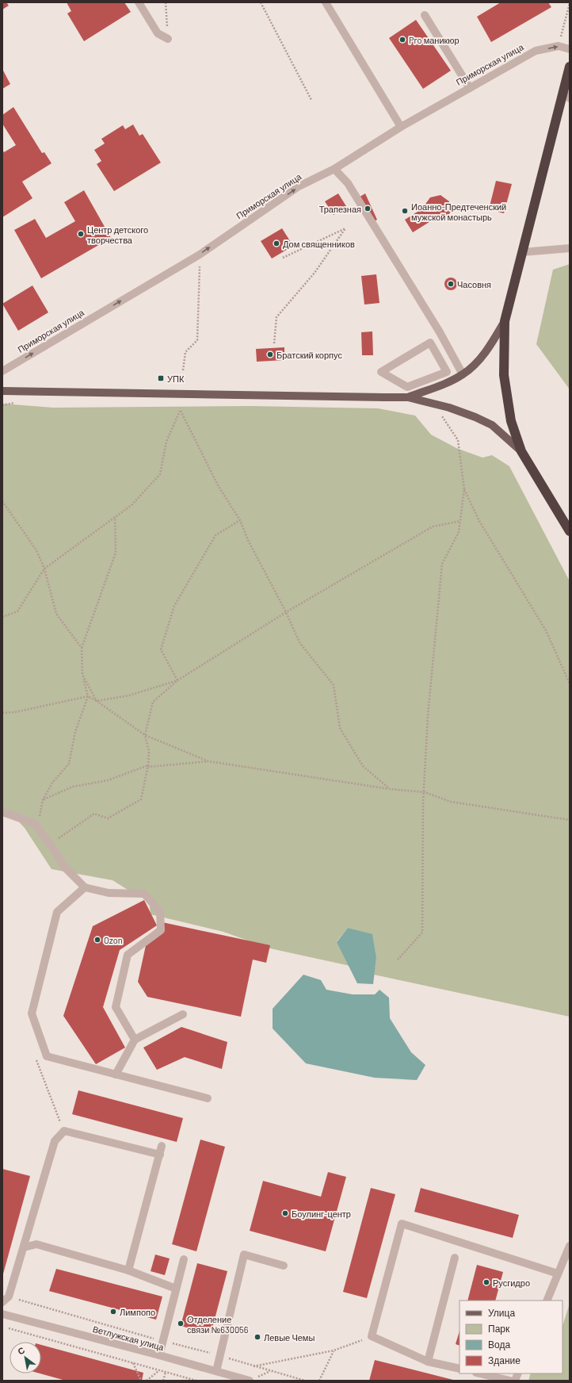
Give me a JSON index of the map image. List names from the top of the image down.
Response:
{
  "streets": {
    "street": ["Приморская улица", "Ветлужская улица"]
  },
  "one_way": ["Приморская улица"],
  "places": {
    "other": [
      "Pro маникюр",
      "Трапезная",
      "Иоанно-Предтеченский мужской монастырь",
      "Центр детского творчества",
      "Дом священников",
      "Часовня",
      "Братский корпус",
      "Ozon",
      "Боулинг-центр",
      "Русгидро",
      "Лимпопо",
      "Отделение связи №630056",
      "Левые Чемы"
    ],
    "transit": ["УПК"]
  },
  "legend": [
    "Улица",
    "Парк",
    "Вода",
    "Здание"
  ],
  "north": "top left"
}
